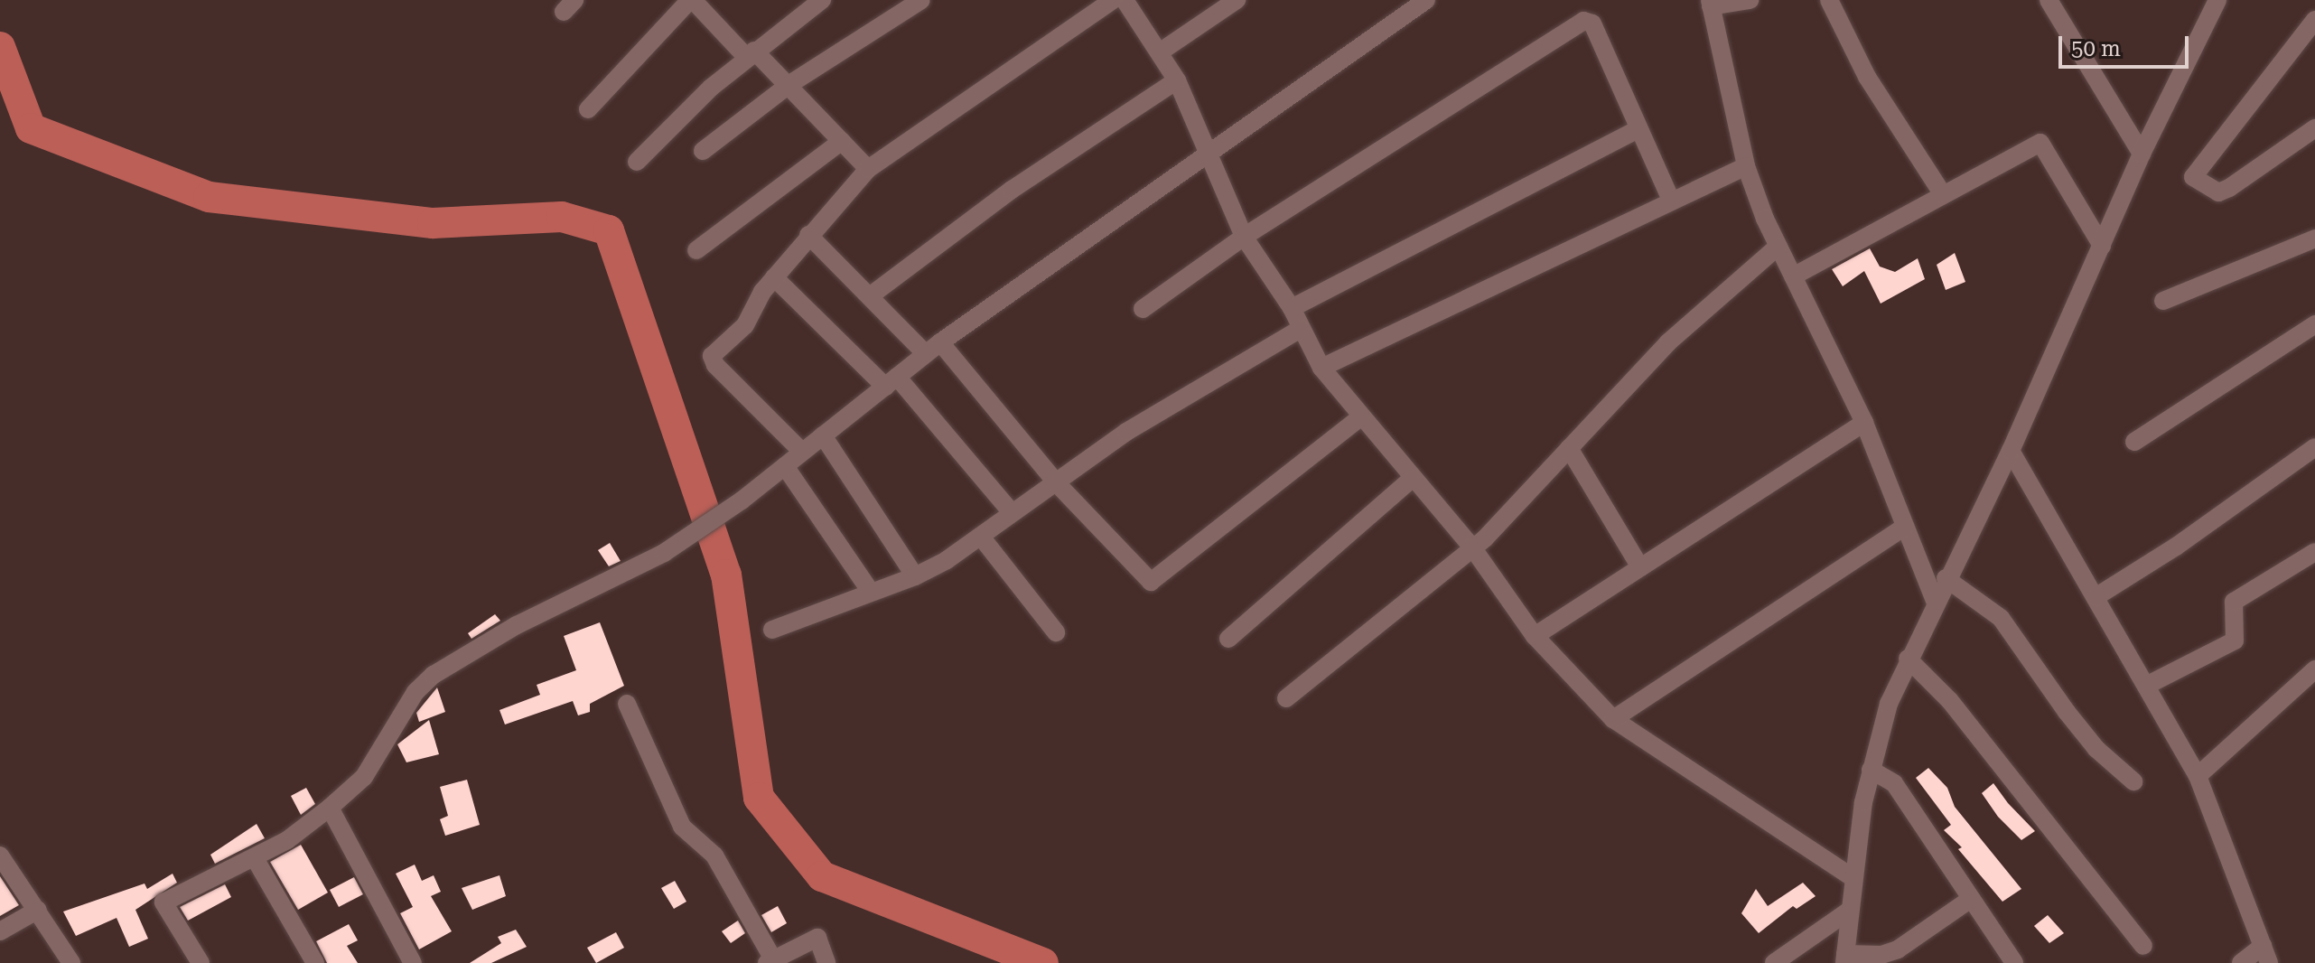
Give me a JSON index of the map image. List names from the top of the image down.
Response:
{
  "scale_bar": "50 m"
}
